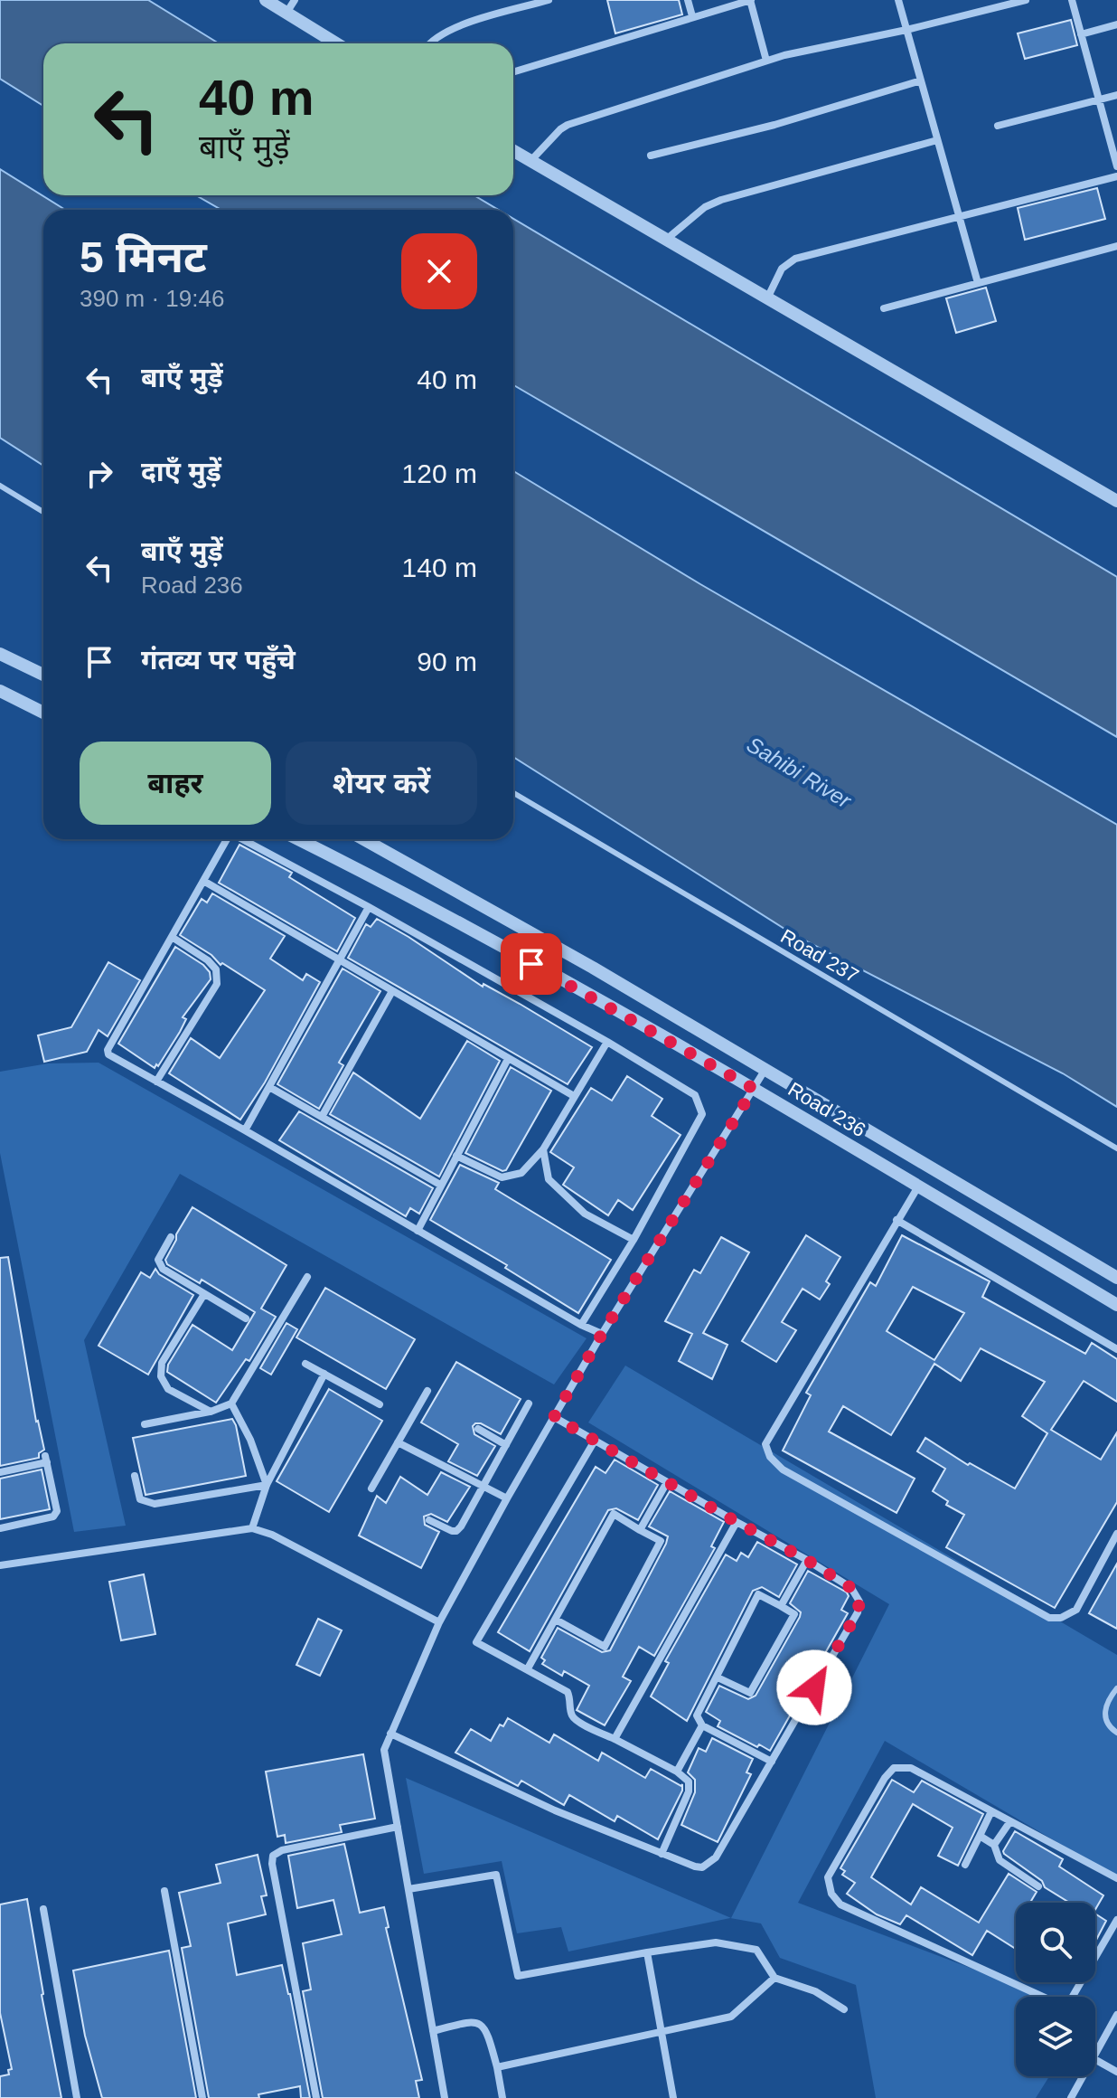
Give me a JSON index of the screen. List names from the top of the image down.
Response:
{
  "streets": {
    "street": ["Road 236"],
    "lane": ["Road 237"]
  },
  "water": ["Sahibi River"],
  "page": {
    "turn": ["40 m", "बाएँ मुड़ें"],
    "heading": ["5 मिनट", "390 m · 19:46"],
    "list": [
      {
        "name": "बाएँ मुड़ें",
        "value": "40 m"
      },
      {
        "name": "दाएँ मुड़ें",
        "value": "120 m"
      },
      {
        "name": "बाएँ मुड़ें",
        "note": "Road 236",
        "value": "140 m"
      },
      {
        "name": "गंतव्य पर पहुँचे",
        "value": "90 m"
      }
    ],
    "buttons": ["बाहर", "शेयर करें"]
  }
}
